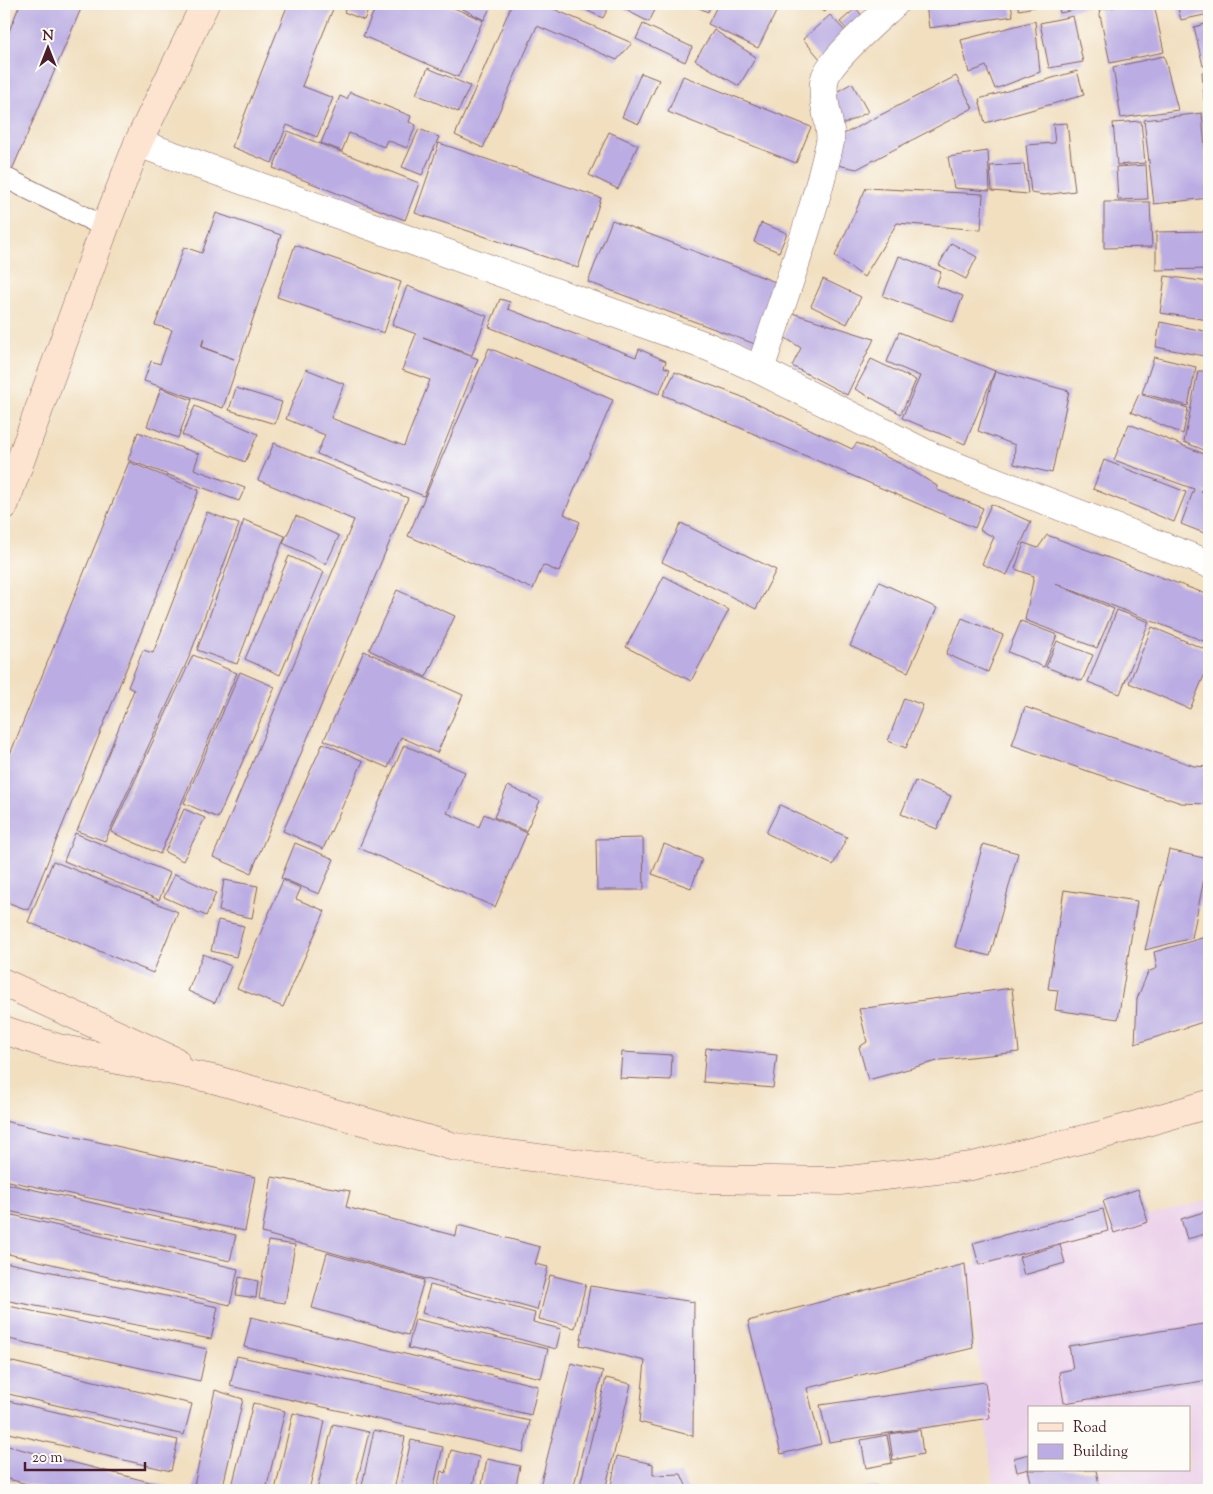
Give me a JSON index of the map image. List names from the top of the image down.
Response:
{
  "legend": ["Road", "Building"],
  "scale_bar": "20 m",
  "north": "top"
}
